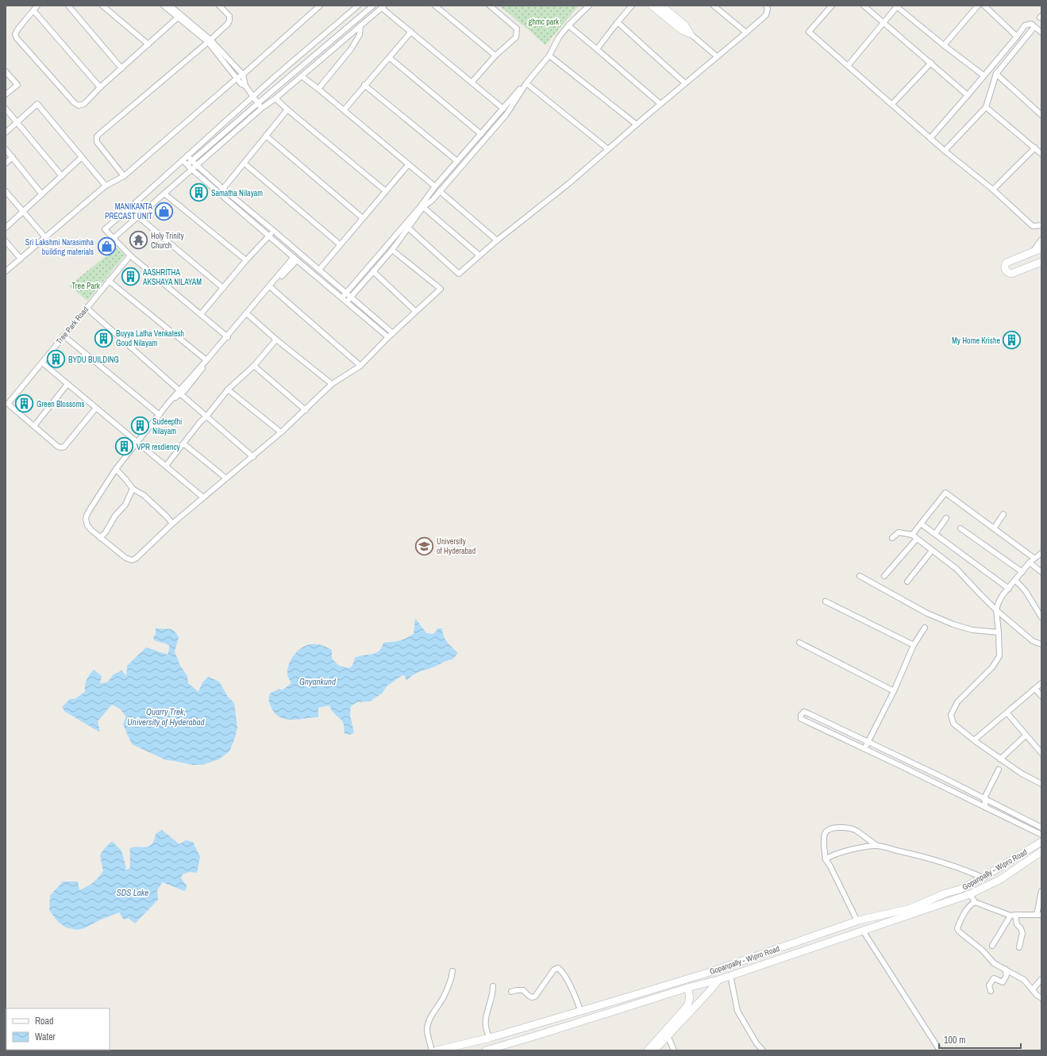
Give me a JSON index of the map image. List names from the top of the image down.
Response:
{
  "streets": {
    "main road": ["Gopanpally - Wipro Road"],
    "street": ["Tree Park Road"]
  },
  "water": ["Gnyankund", "Quarry Trek, University of Hyderabad", "SDS Lake"],
  "parks": ["ghmc park", "Tree Park"],
  "places": {
    "building": [
      "Samatha Nilayam",
      "AASHRITHA AKSHAYA NILAYAM",
      "Buyya Latha Venkatesh Goud Nilayam",
      "My Home Krishe",
      "BYDU BUILDING",
      "Green Blossoms",
      "Sudeepthi Nilayam",
      "VPR resdiency"
    ],
    "shop": ["MANIKANTA PRECAST UNIT", "Sri Lakshmi Narasimha building materials"],
    "temple": ["Holy Trinity Church"],
    "school or university": ["University of Hyderabad"]
  },
  "legend": ["Road", "Water"],
  "scale_bar": "100 m"
}
